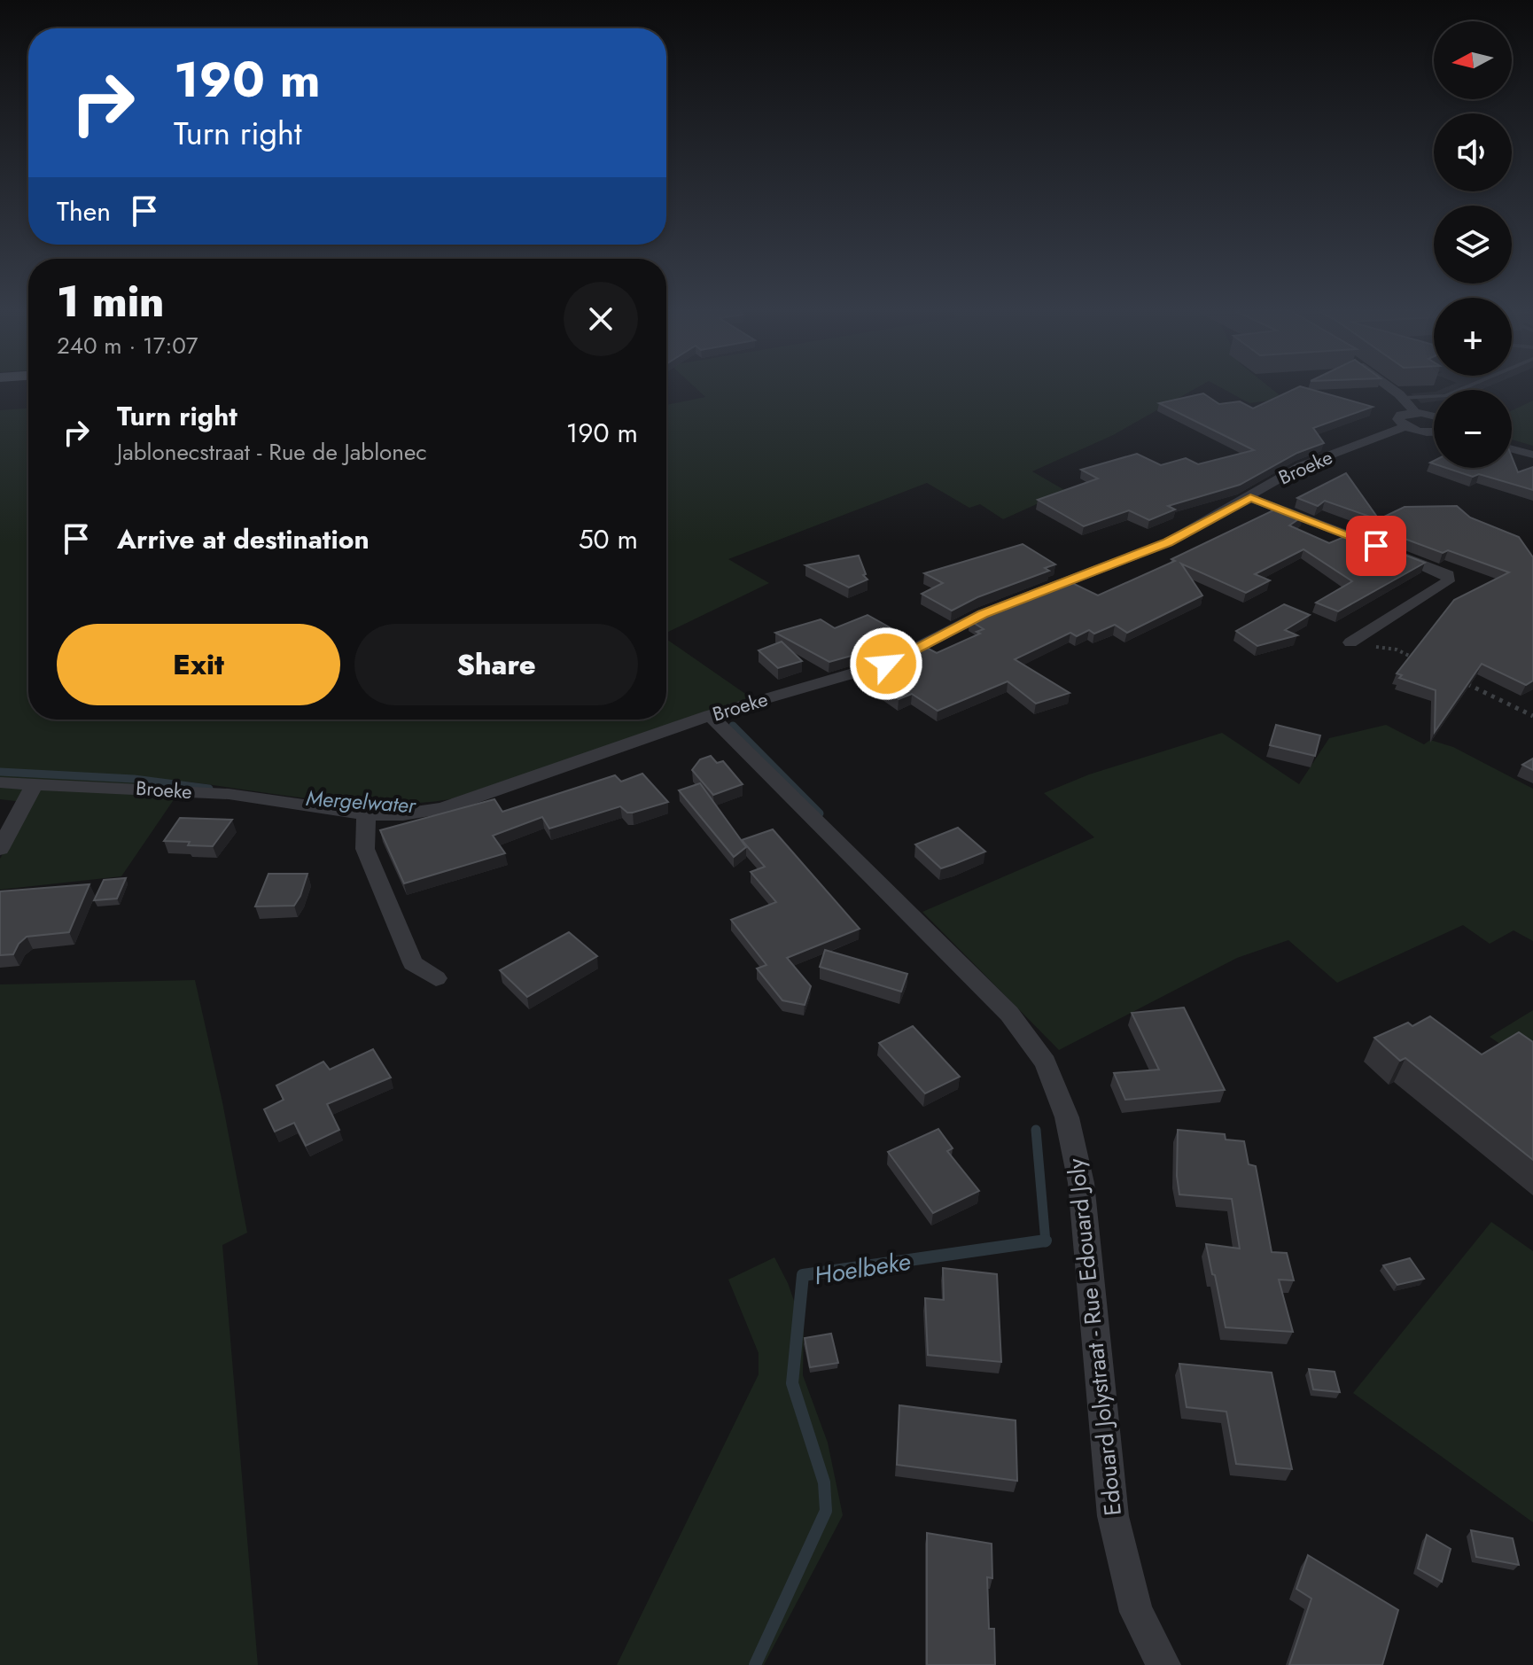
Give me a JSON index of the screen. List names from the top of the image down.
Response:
{
  "streets": {
    "street": ["Broeke", "Edouard Jolystraat - Rue Edouard Joly"]
  },
  "crossings": [
    ["Broeke", "Edouard Jolystraat - Rue Edouard Joly"]
  ],
  "water": ["Mergelwater", "Hoelbeke"],
  "north": "left",
  "page": {
    "map_buttons": ["+", "−"],
    "turn": ["190 m", "Turn right"],
    "then": "Then",
    "heading": ["1 min", "240 m · 17:07"],
    "list": [
      {
        "name": "Turn right",
        "note": "Jablonecstraat - Rue de Jablonec",
        "value": "190 m"
      },
      {
        "name": "Arrive at destination",
        "value": "50 m"
      }
    ],
    "buttons": ["Exit", "Share"]
  }
}
